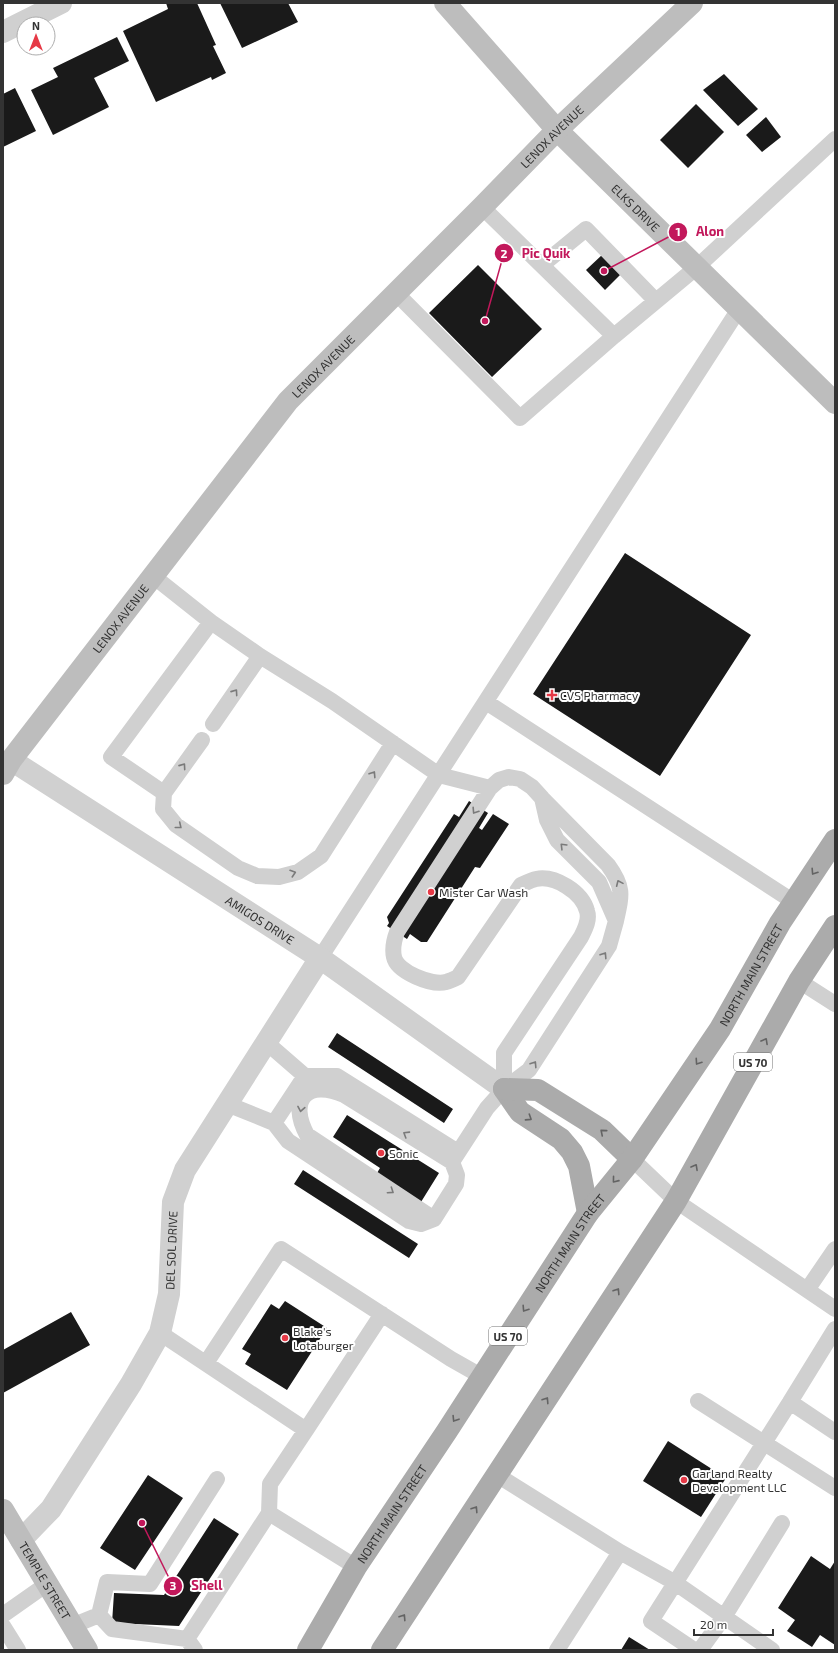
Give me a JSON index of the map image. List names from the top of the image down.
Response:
{
  "streets": {
    "main road": ["NORTH MAIN STREET", "US 70"],
    "street": [
      "LENOX AVENUE",
      "ELKS DRIVE",
      "AMIGOS DRIVE",
      "DEL SOL DRIVE",
      "TEMPLE STREET"
    ]
  },
  "crossings": [
    ["LENOX AVENUE", "ELKS DRIVE"],
    ["LENOX AVENUE", "AMIGOS DRIVE"],
    ["AMIGOS DRIVE", "DEL SOL DRIVE"],
    ["DEL SOL DRIVE", "TEMPLE STREET"]
  ],
  "places": {
    "other": [
      "Alon",
      "Pic Quik",
      "Mister Car Wash",
      "Sonic",
      "Blake's Lotaburger",
      "Garland Realty Development LLC",
      "Shell"
    ],
    "health": ["CVS Pharmacy"]
  },
  "scale_bar": "20 m",
  "north": "top"
}
